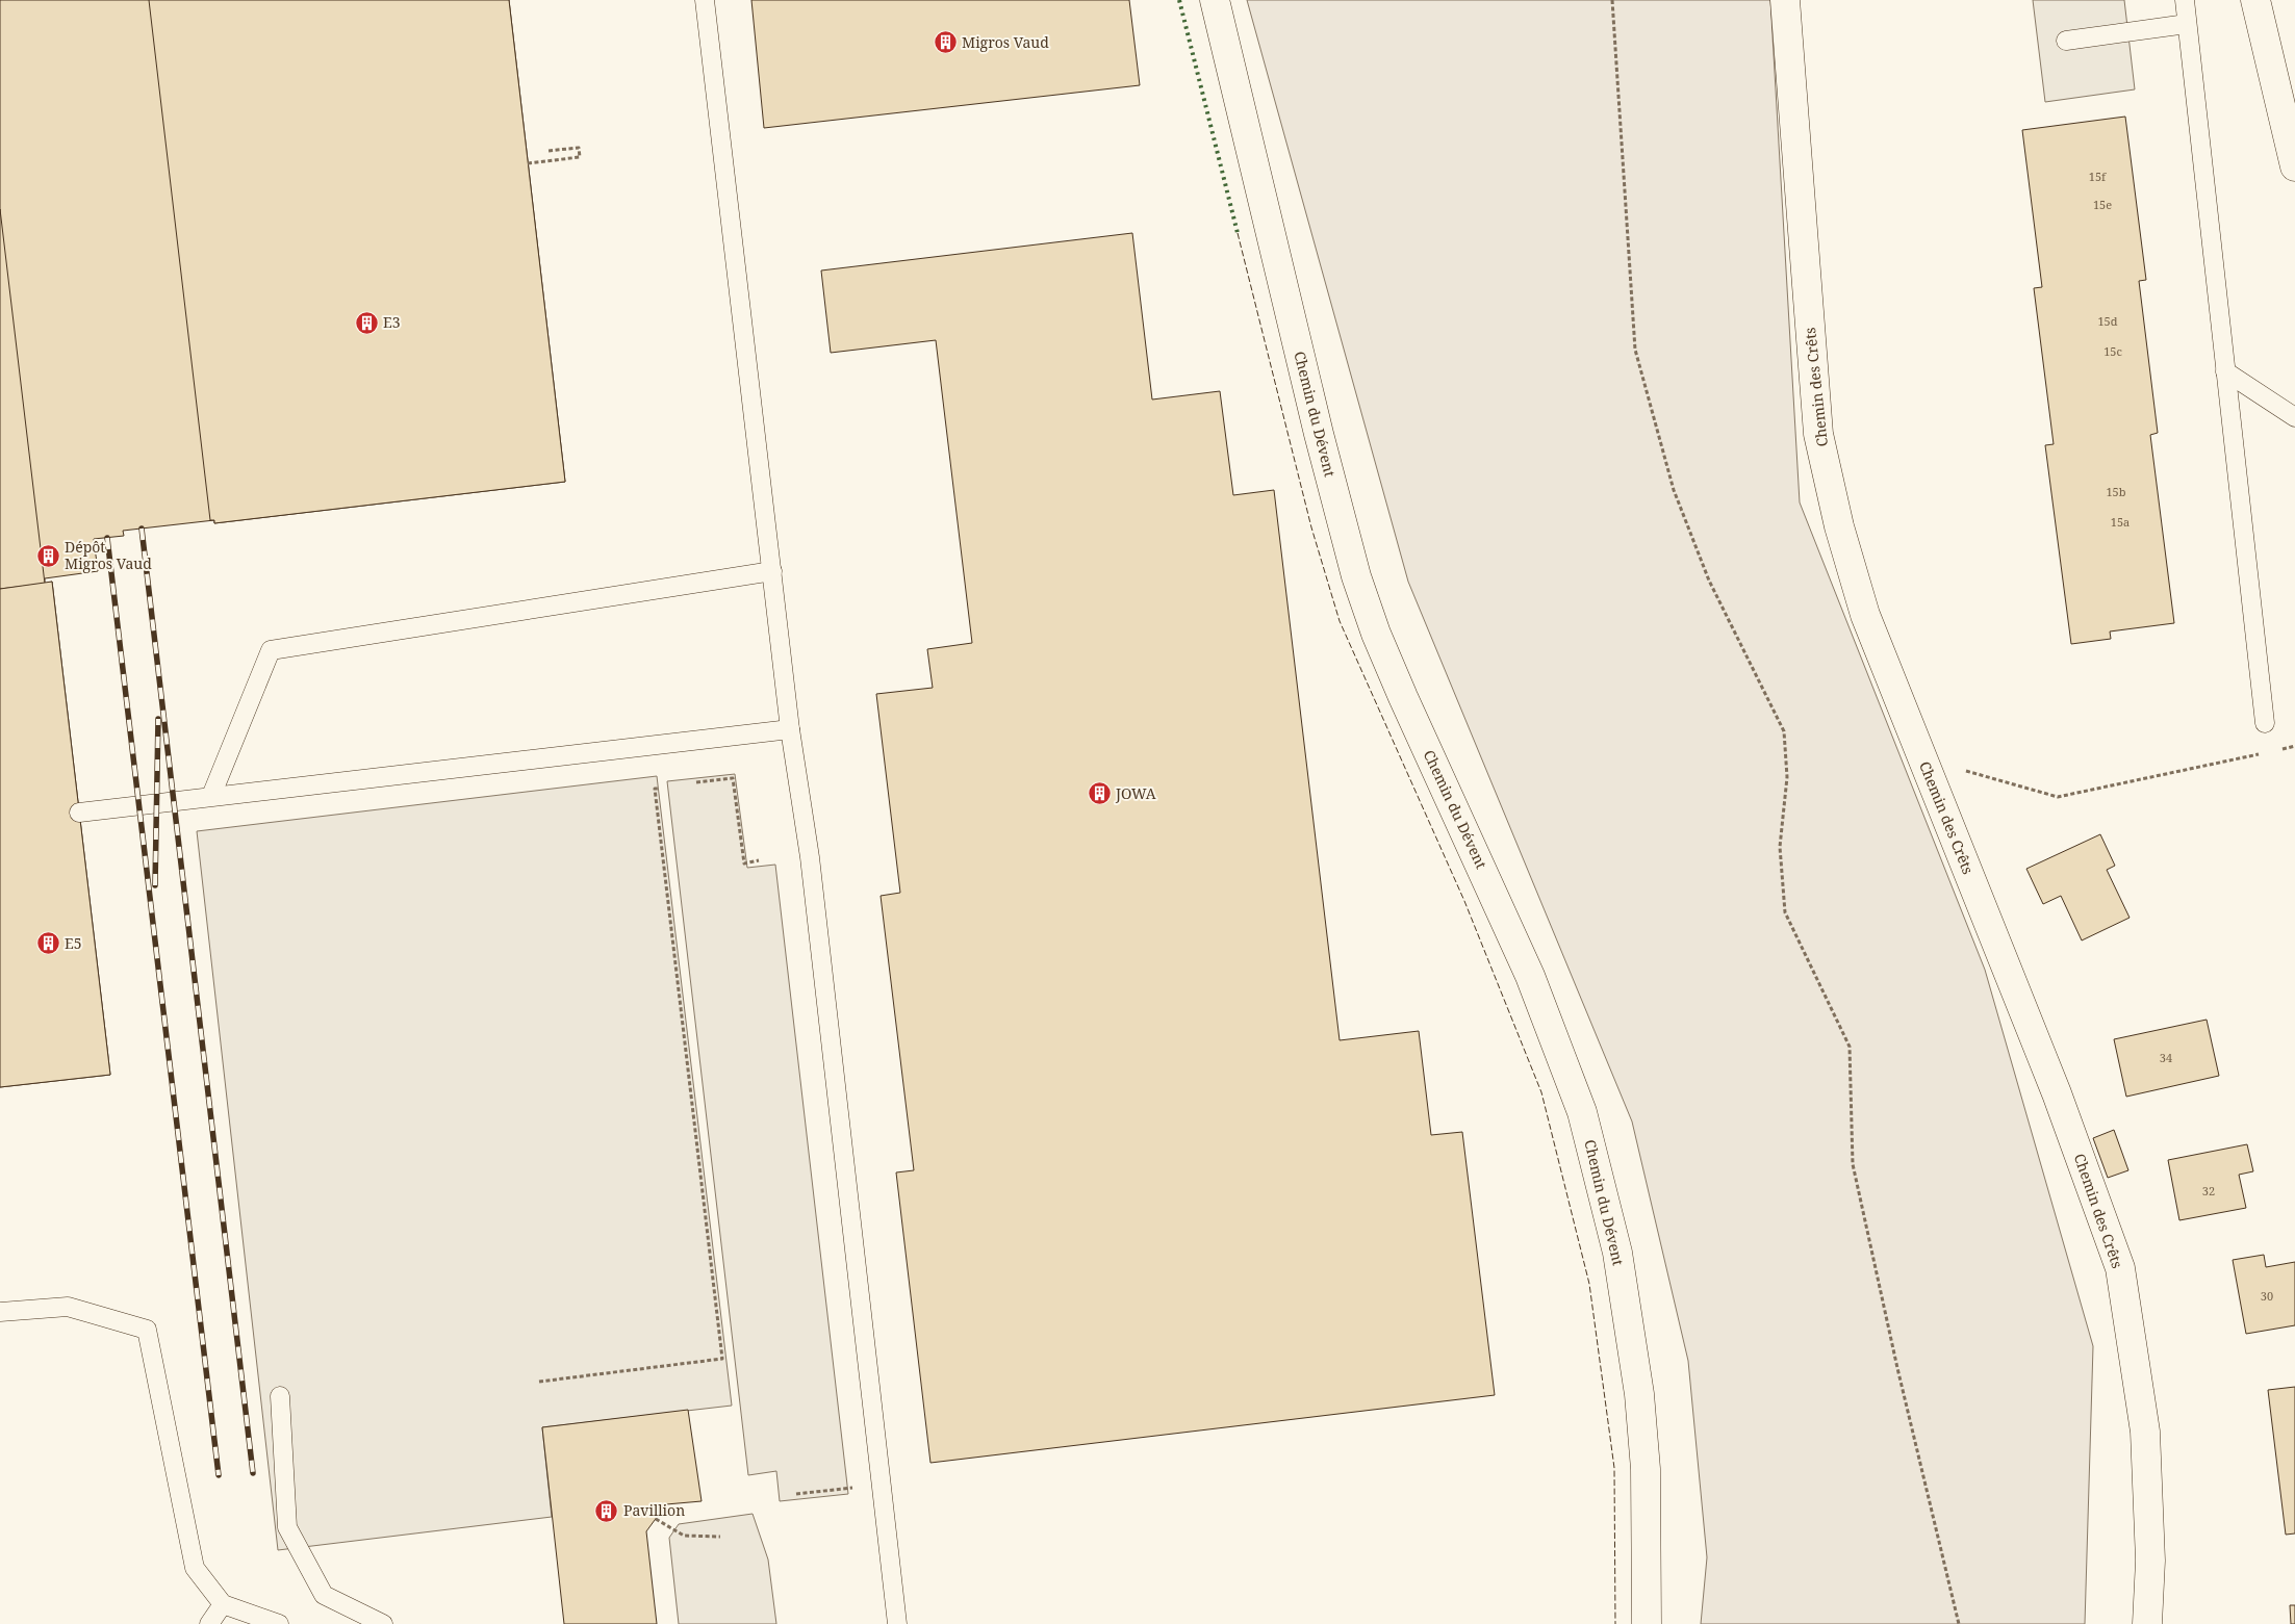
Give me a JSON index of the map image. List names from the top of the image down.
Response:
{
  "streets": {
    "street": ["Chemin des Crêts", "Chemin du Dévent"]
  },
  "places": {
    "building": [
      "Migros Vaud",
      "E3",
      "Dépôt Migros Vaud",
      "JOWA",
      "E5",
      "Pavillion"
    ]
  },
  "house_numbers": [
    "15f",
    "15e",
    "15d",
    "15c",
    "15b",
    "15a",
    "34",
    "32",
    "30"
  ]
}
